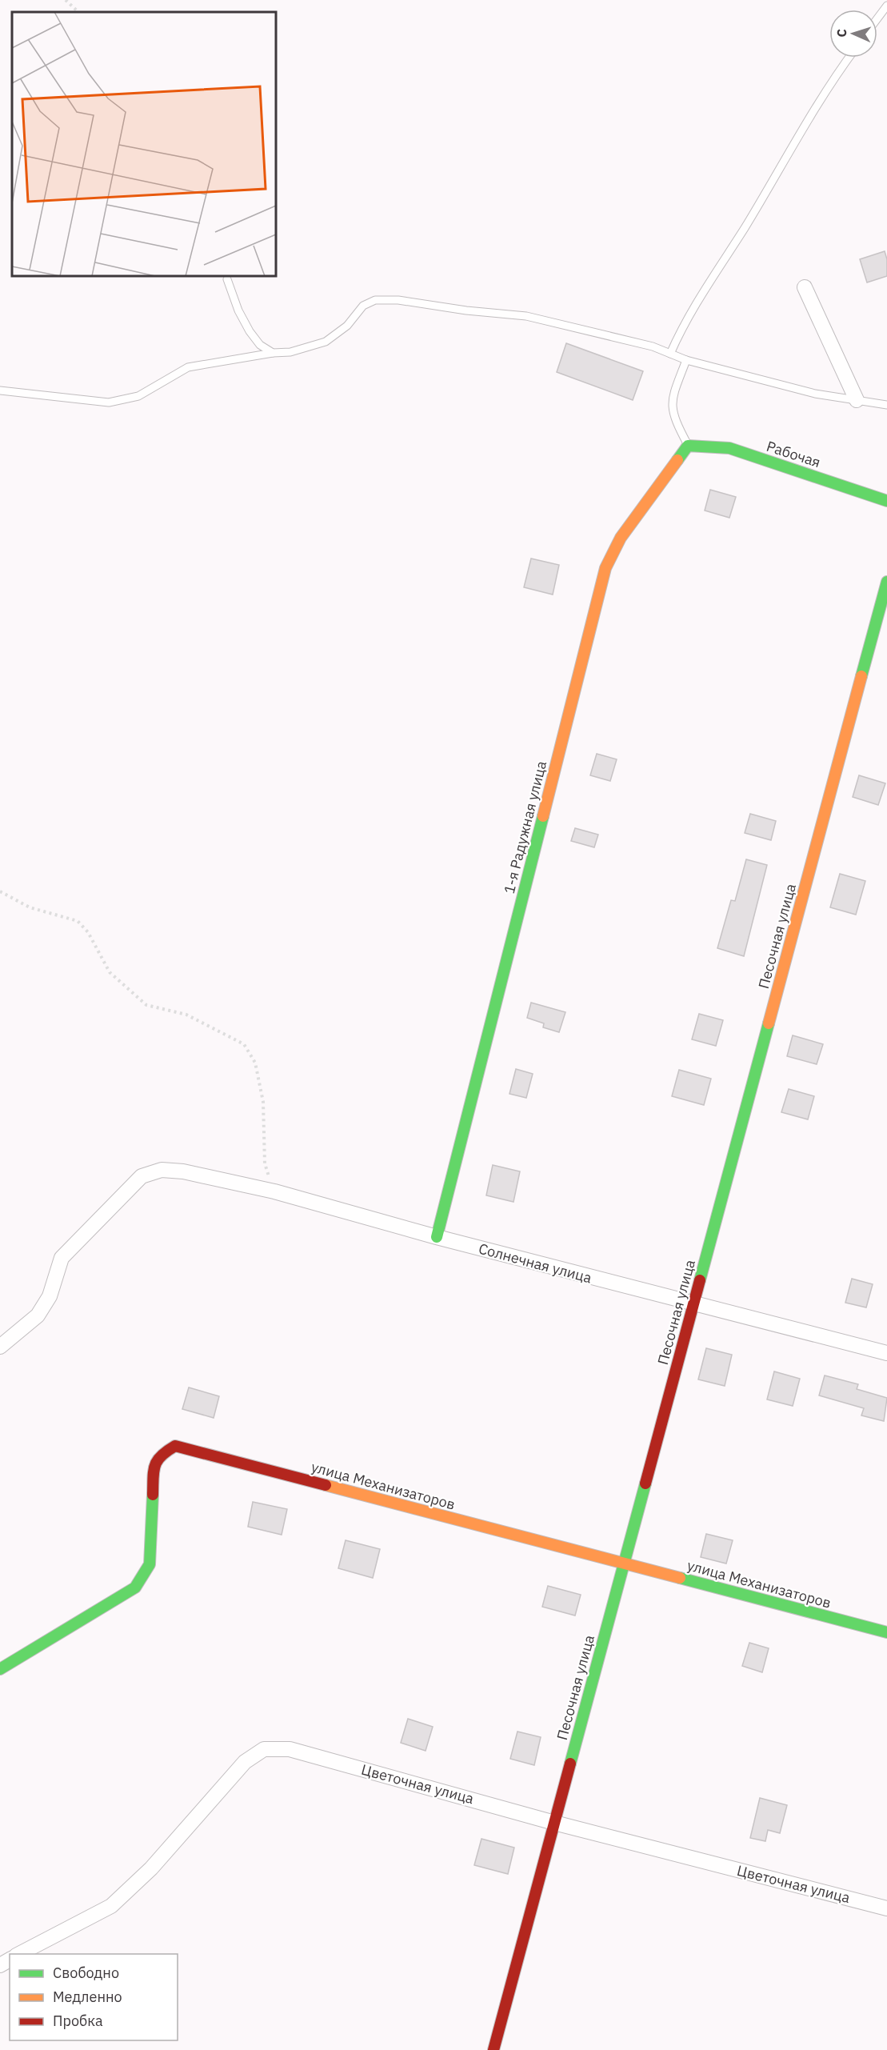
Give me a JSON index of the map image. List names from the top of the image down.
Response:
{
  "streets": {
    "street": [
      "Рабочая",
      "1-я Радужная улица",
      "Песочная улица",
      "Солнечная улица",
      "улица Механизаторов",
      "Цветочная улица"
    ]
  },
  "crossings": [
    ["Рабочая", "1-я Радужная улица"],
    ["1-я Радужная улица", "Солнечная улица"],
    ["Песочная улица", "Солнечная улица"],
    ["Песочная улица", "улица Механизаторов"],
    ["Песочная улица", "Цветочная улица"]
  ],
  "legend": ["Свободно", "Медленно", "Пробка"],
  "north": "left"
}
